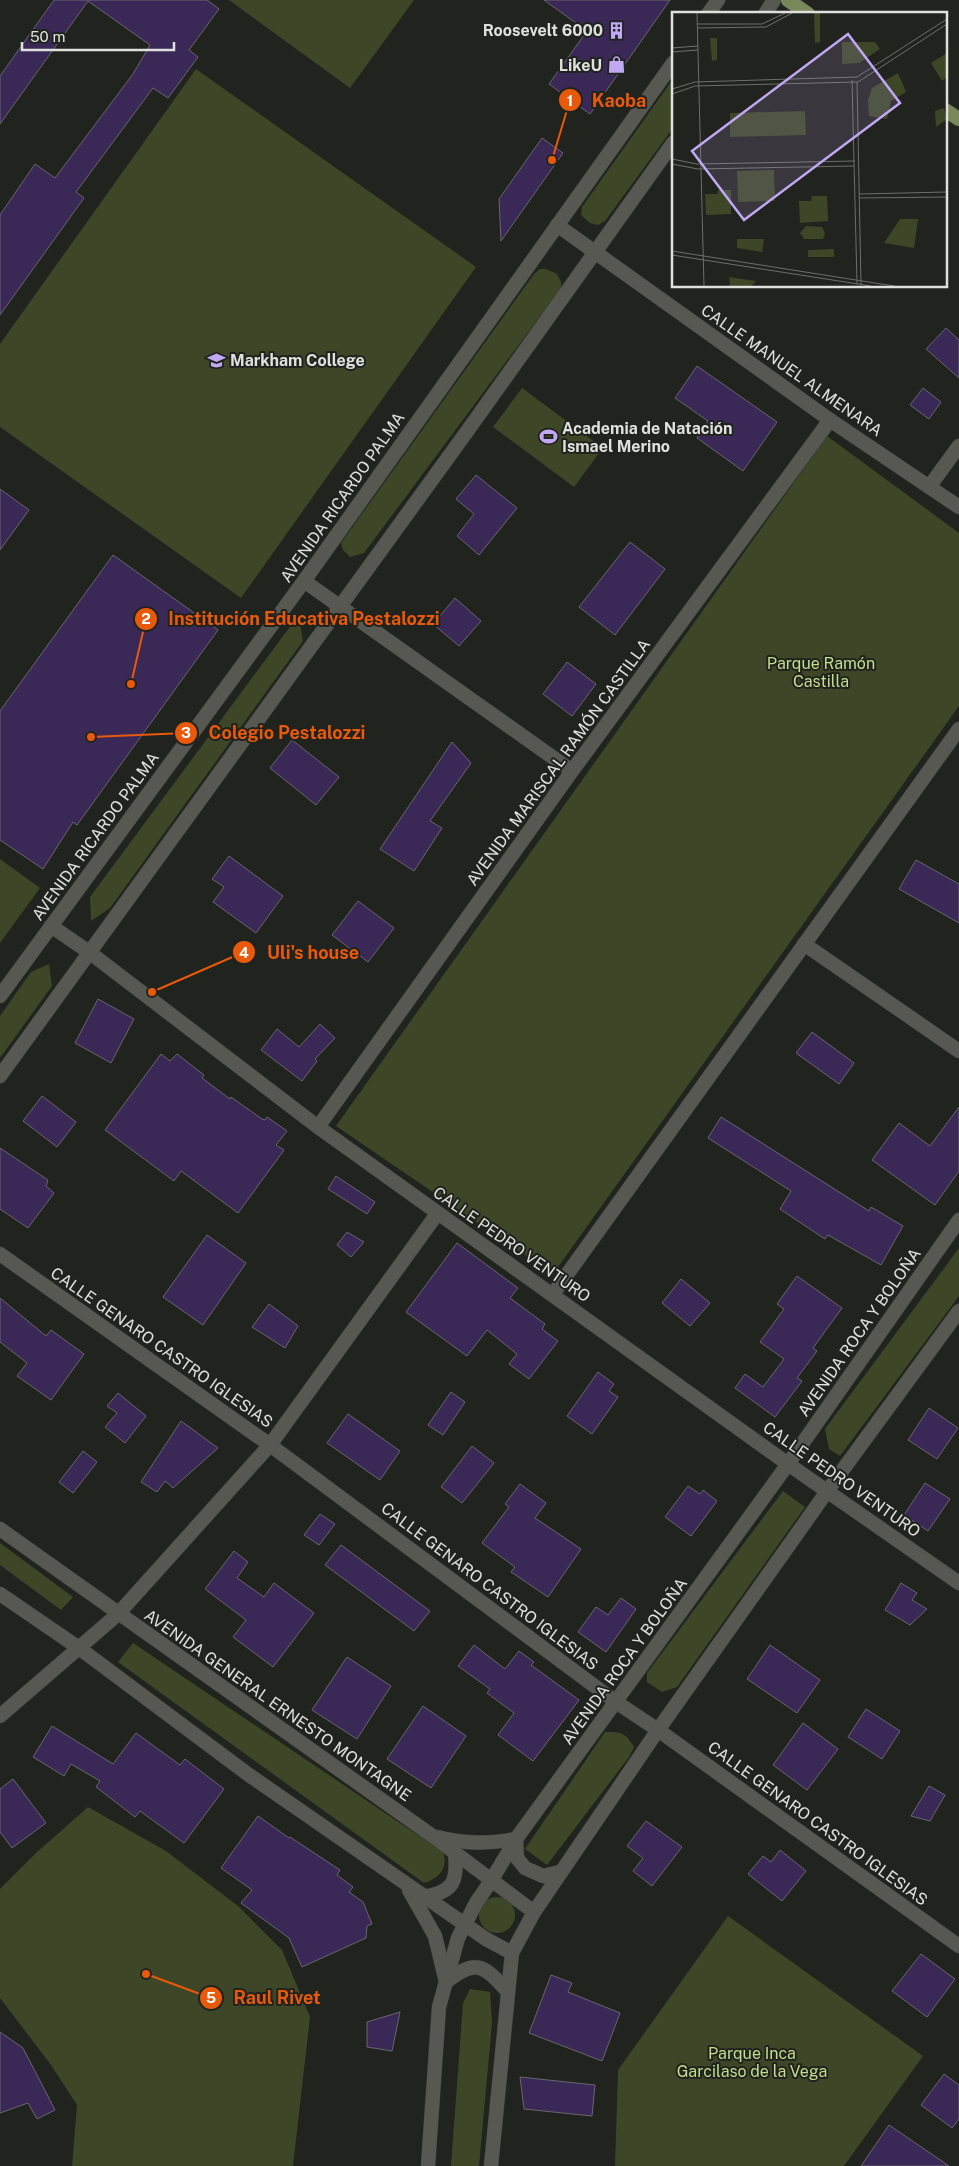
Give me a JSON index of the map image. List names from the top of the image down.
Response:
{
  "streets": {
    "main road": [
      "CALLE MANUEL ALMENARA",
      "AVENIDA RICARDO PALMA",
      "AVENIDA MARISCAL RAMÓN CASTILLA",
      "CALLE PEDRO VENTURO",
      "AVENIDA ROCA Y BOLOÑA",
      "CALLE GENARO CASTRO IGLESIAS",
      "AVENIDA GENERAL ERNESTO MONTAGNE"
    ]
  },
  "crossings": [
    ["CALLE MANUEL ALMENARA", "AVENIDA RICARDO PALMA"],
    ["CALLE MANUEL ALMENARA", "AVENIDA MARISCAL RAMÓN CASTILLA"],
    ["AVENIDA RICARDO PALMA", "CALLE PEDRO VENTURO"],
    ["AVENIDA MARISCAL RAMÓN CASTILLA", "CALLE PEDRO VENTURO"],
    ["CALLE PEDRO VENTURO", "AVENIDA ROCA Y BOLOÑA"],
    ["AVENIDA ROCA Y BOLOÑA", "CALLE GENARO CASTRO IGLESIAS"],
    ["AVENIDA ROCA Y BOLOÑA", "AVENIDA GENERAL ERNESTO MONTAGNE"]
  ],
  "parks": ["Parque Ramón Castilla", "Parque Inca Garcilaso de la Vega"],
  "places": {
    "building": ["Roosevelt 6000"],
    "shop": ["LikeU"],
    "other": [
      "Kaoba",
      "Institución Educativa Pestalozzi",
      "Colegio Pestalozzi",
      "Uli's house",
      "Raul Rivet"
    ],
    "school or university": ["Markham College"],
    "sports": ["Academia de Natación Ismael Merino"]
  },
  "scale_bar": "50 m"
}
